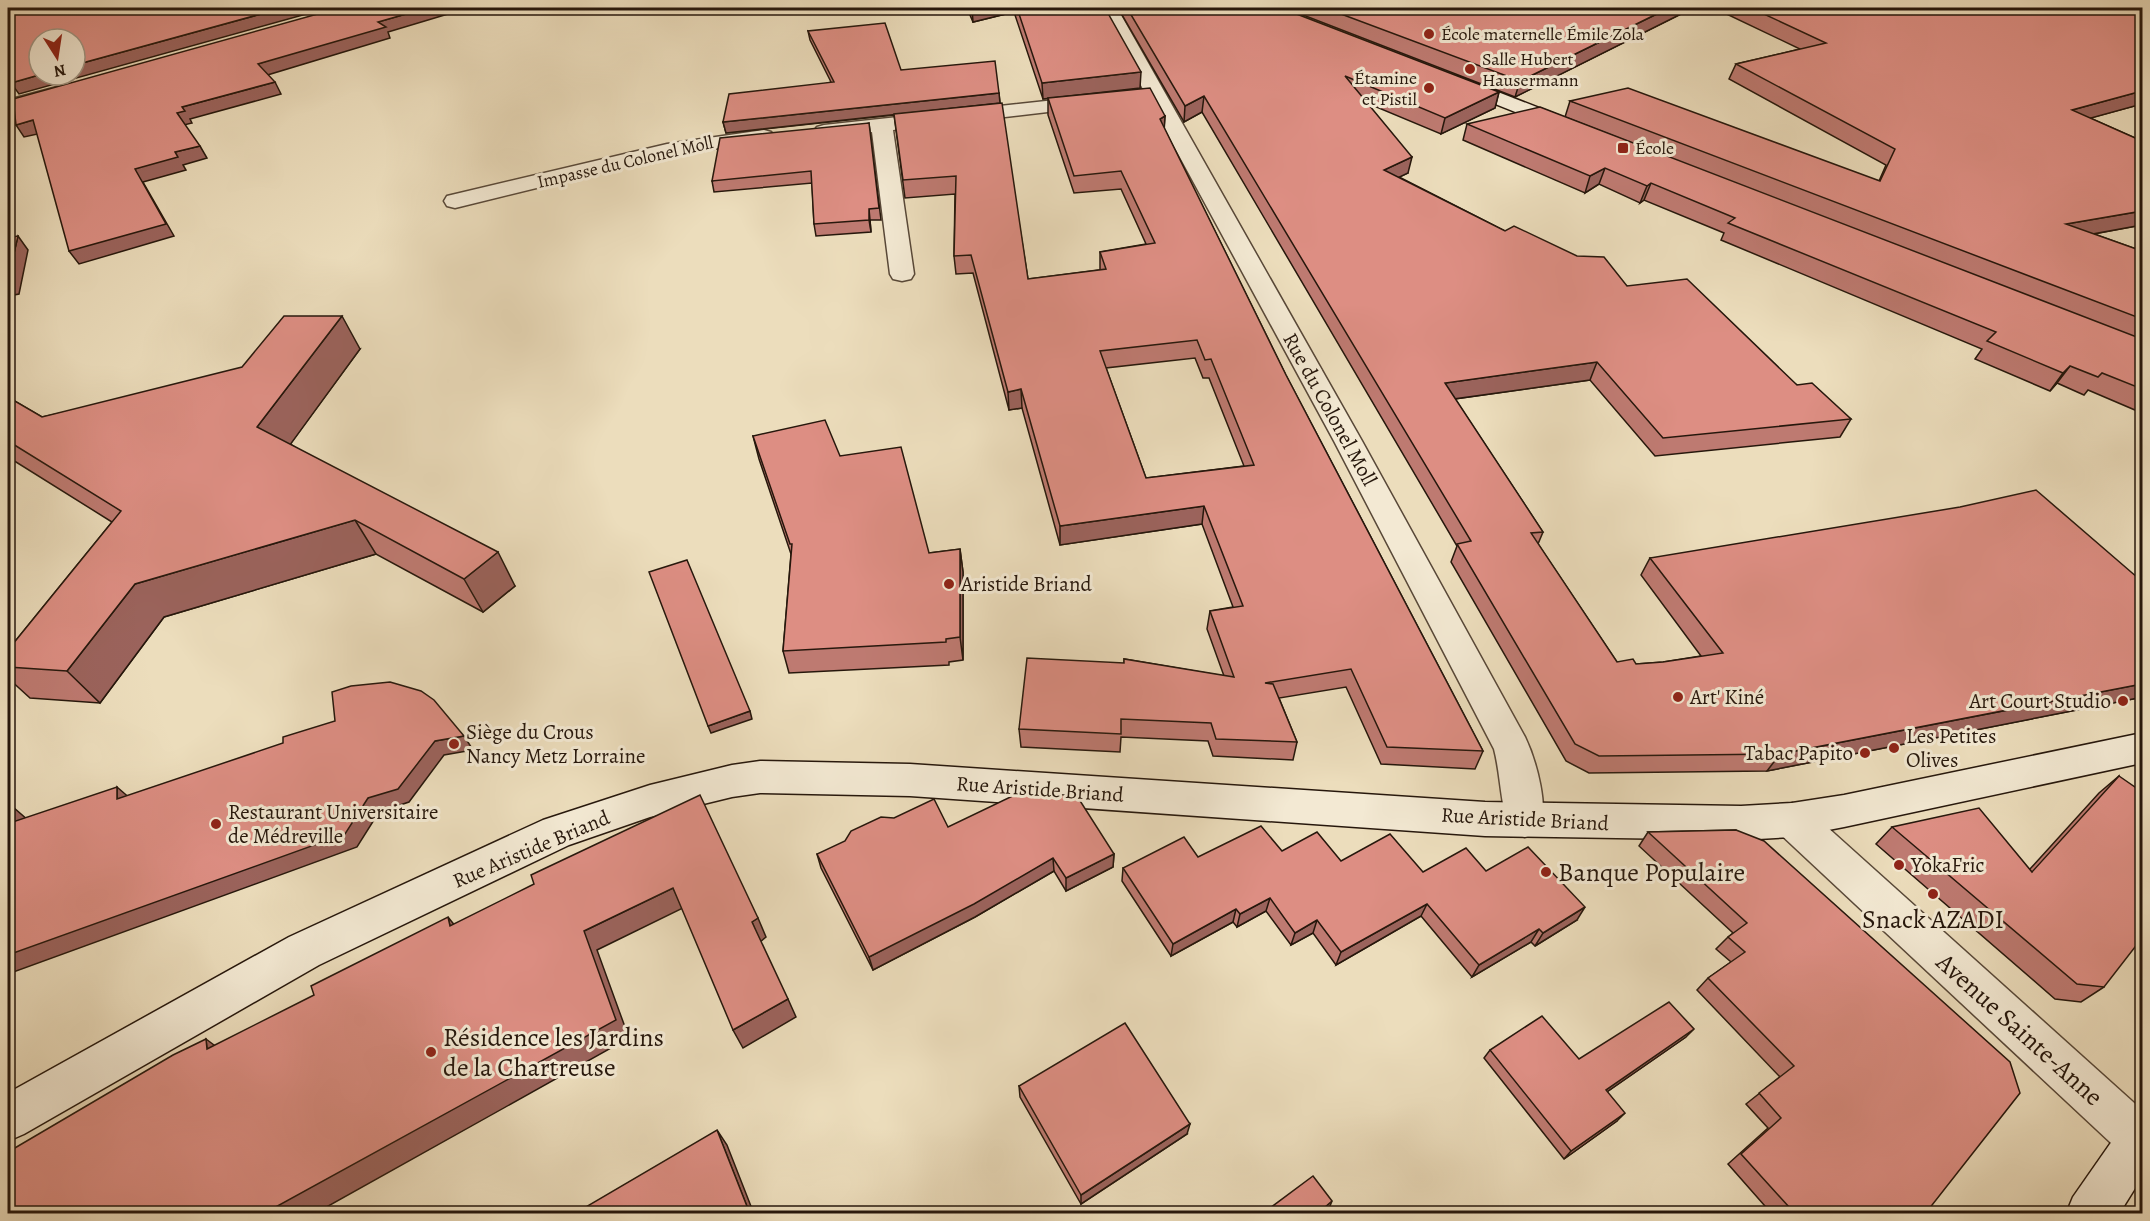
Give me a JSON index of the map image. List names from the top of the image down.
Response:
{
  "streets": {
    "street": [
      "Impasse du Colonel Moll",
      "Rue du Colonel Moll",
      "Rue Aristide Briand",
      "Avenue Sainte-Anne"
    ]
  },
  "crossings": [
    ["Impasse du Colonel Moll", "Rue du Colonel Moll"],
    ["Rue du Colonel Moll", "Rue Aristide Briand"],
    ["Rue Aristide Briand", "Avenue Sainte-Anne"]
  ],
  "places": {
    "other": [
      "École maternelle Émile Zola",
      "Salle Hubert Hausermann",
      "Étamine et Pistil",
      "Aristide Briand",
      "Art' Kiné",
      "Art Court Studio",
      "Siège du Crous Nancy Metz Lorraine",
      "Les Petites Olives",
      "Tabac Papito",
      "Restaurant Universitaire de Médreville",
      "YokaFric",
      "Banque Populaire",
      "Snack AZADI",
      "Résidence les Jardins de la Chartreuse"
    ],
    "transit": ["École"]
  },
  "north": "bottom"
}
